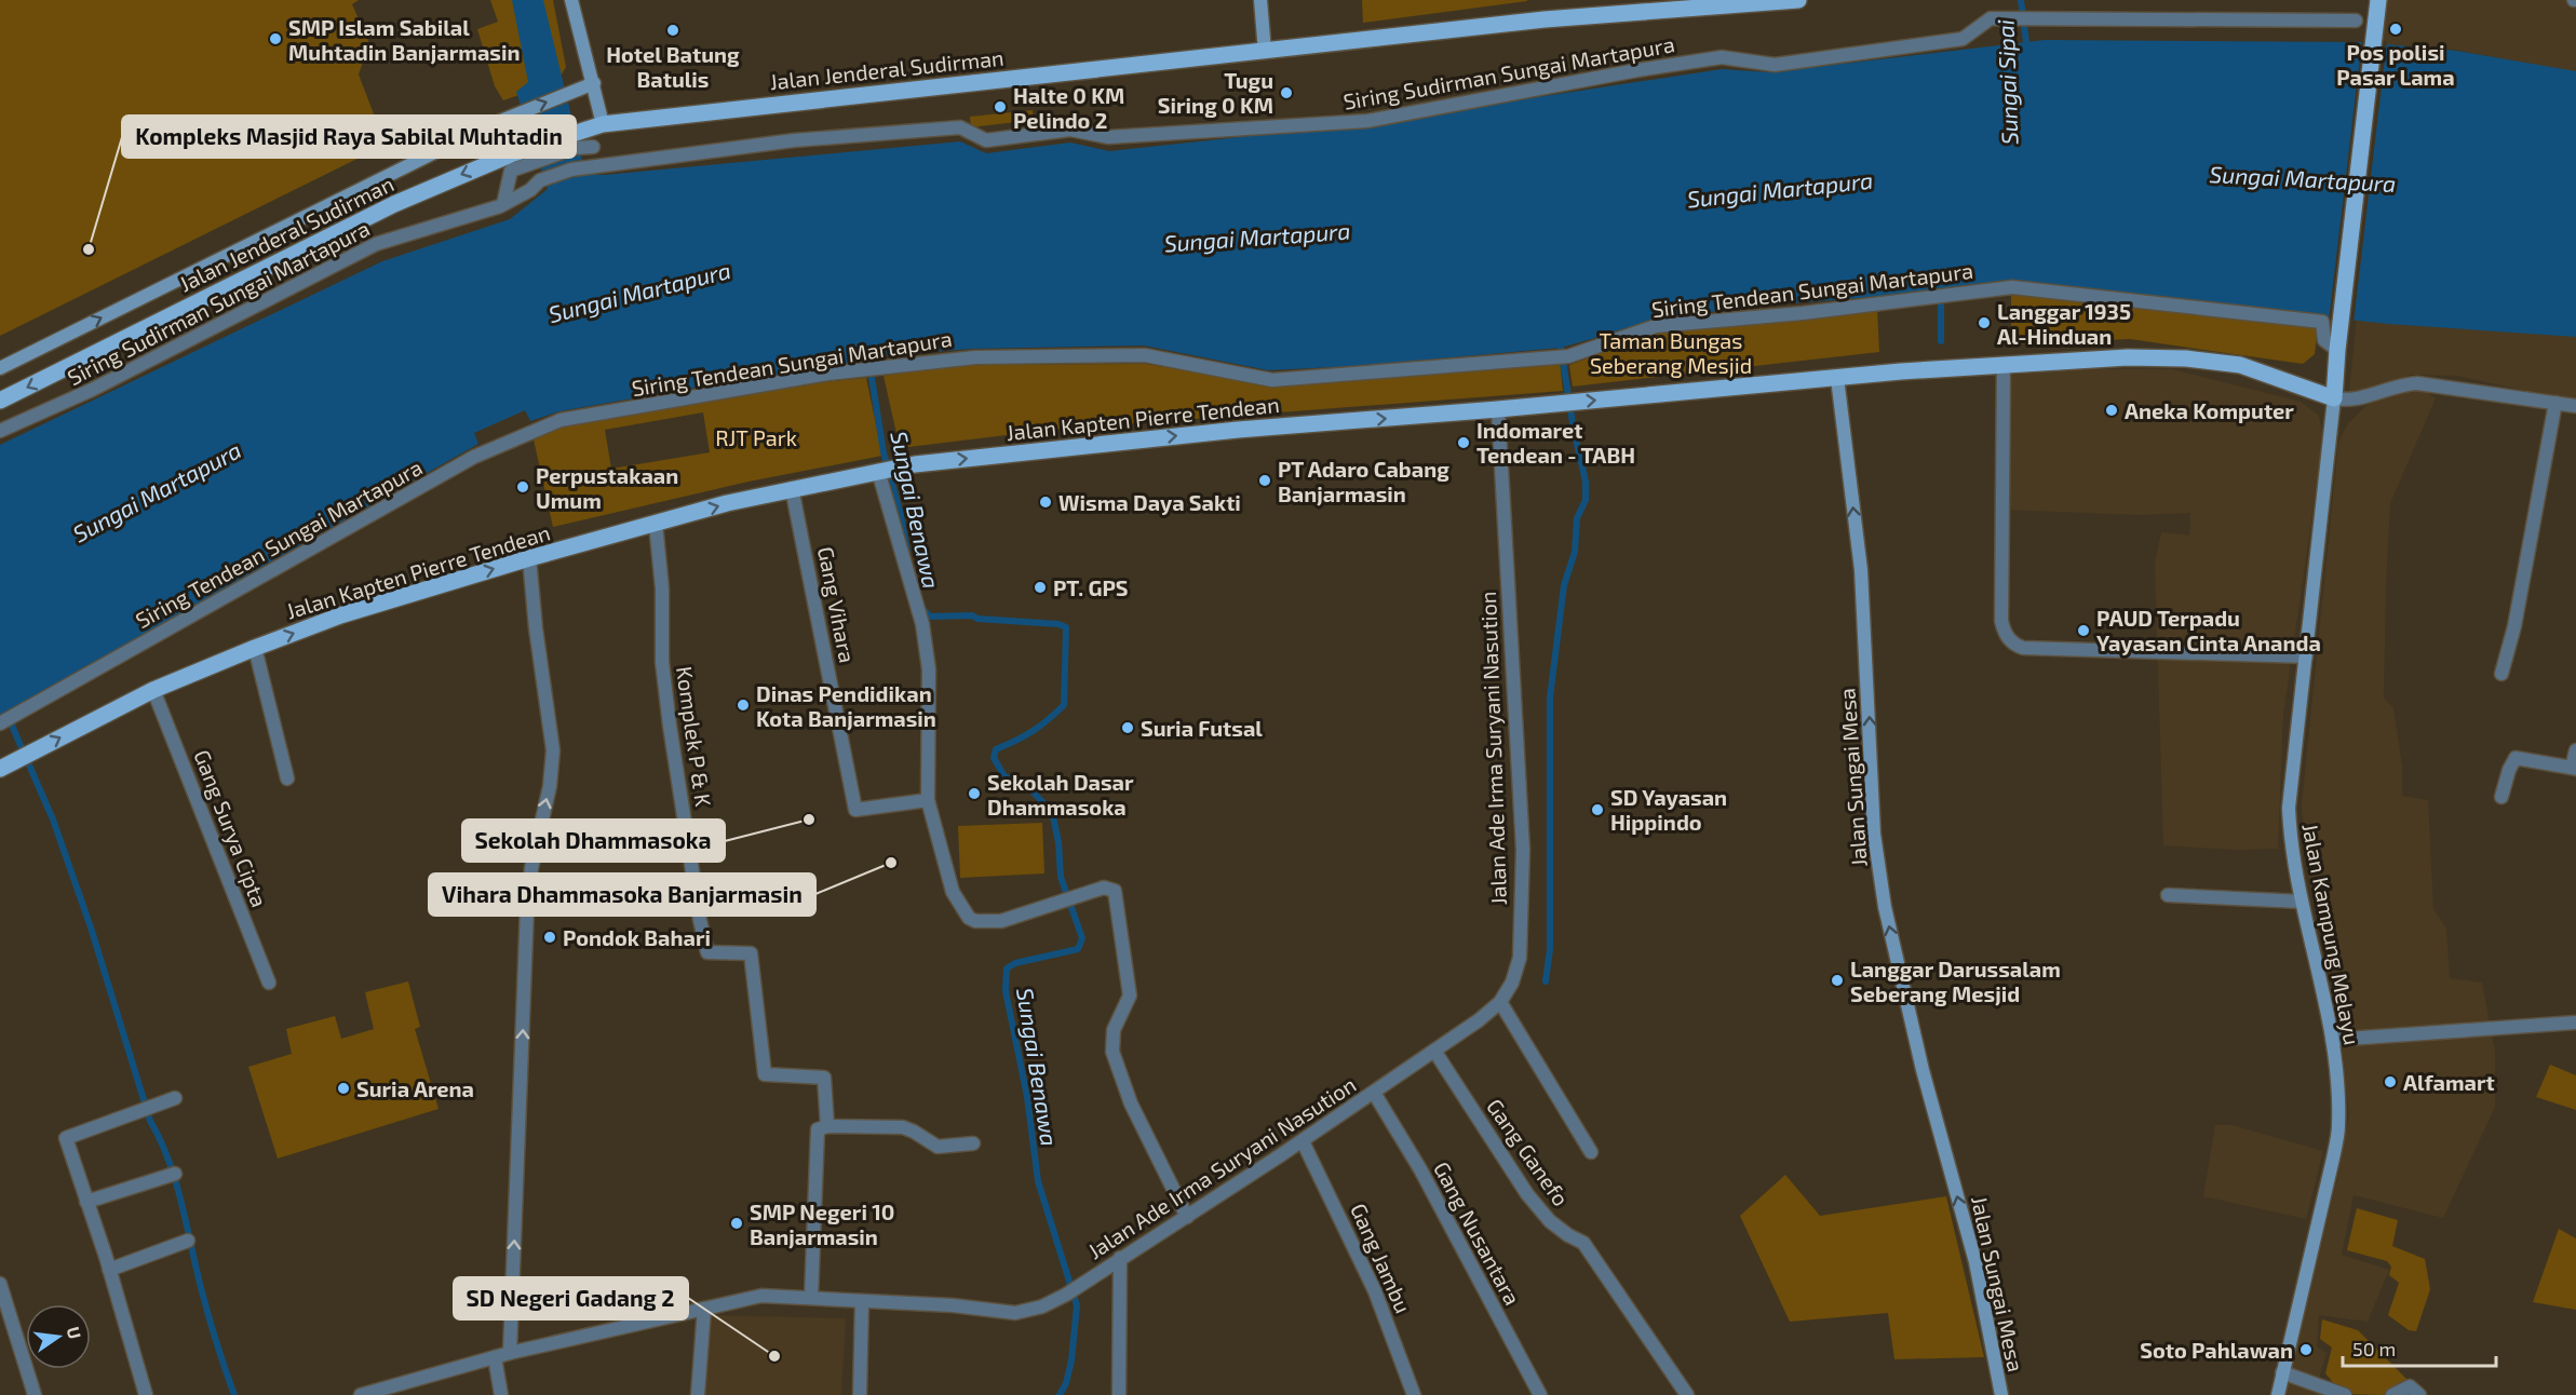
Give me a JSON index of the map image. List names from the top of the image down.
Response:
{
  "streets": {
    "main road": [
      "Jalan Jenderal Sudirman",
      "Jalan Kapten Pierre Tendean",
      "Jalan Sungai Mesa",
      "Jalan Kampung Melayu"
    ],
    "street": [
      "Siring Sudirman Sungai Martapura",
      "Siring Tendean Sungai Martapura",
      "Gang Vihara",
      "Komplek P & K",
      "Jalan Ade Irma Suryani Nasution",
      "Gang Surya Cipta",
      "Gang Ganefo",
      "Gang Nusantara",
      "Gang Jambu"
    ]
  },
  "crossings": [
    ["Jalan Kapten Pierre Tendean", "Gang Vihara"],
    ["Jalan Kapten Pierre Tendean", "Komplek P & K"],
    ["Jalan Kapten Pierre Tendean", "Jalan Ade Irma Suryani Nasution"],
    ["Jalan Kapten Pierre Tendean", "Jalan Sungai Mesa"],
    ["Jalan Kapten Pierre Tendean", "Gang Surya Cipta"],
    ["Jalan Kapten Pierre Tendean", "Jalan Kampung Melayu"],
    ["Jalan Ade Irma Suryani Nasution", "Gang Ganefo"],
    ["Jalan Ade Irma Suryani Nasution", "Gang Nusantara"],
    ["Jalan Ade Irma Suryani Nasution", "Gang Jambu"]
  ],
  "one_way": ["Jalan Kapten Pierre Tendean", "Jalan Sungai Mesa"],
  "water": ["Sungai Sipai", "Sungai Martapura", "Sungai Benawa"],
  "parks": ["Taman Bungas Seberang Mesjid", "RJT Park"],
  "places": [
    "Pos polisi Pasar Lama",
    "Hotel Batung Batulis",
    "SMP Islam Sabilal Muhtadin Banjarmasin",
    "Tugu Siring 0 KM",
    "Halte 0 KM Pelindo 2",
    "Kompleks Masjid Raya Sabilal Muhtadin",
    "Langgar 1935 Al-Hinduan",
    "Aneka Komputer",
    "Indomaret Tendean - TABH",
    "PT Adaro Cabang Banjarmasin",
    "Perpustakaan Umum",
    "Wisma Daya Sakti",
    "PT. GPS",
    "PAUD Terpadu Yayasan Cinta Ananda",
    "Dinas Pendidikan Kota Banjarmasin",
    "Suria Futsal",
    "Sekolah Dasar Dhammasoka",
    "SD Yayasan Hippindo",
    "Sekolah Dhammasoka",
    "Vihara Dhammasoka Banjarmasin",
    "Pondok Bahari",
    "Langgar Darussalam Seberang Mesjid",
    "Alfamart",
    "Suria Arena",
    "SMP Negeri 10 Banjarmasin",
    "Soto Pahlawan",
    "SD Negeri Gadang 2"
  ],
  "scale_bar": "50 m",
  "north": "right"
}
